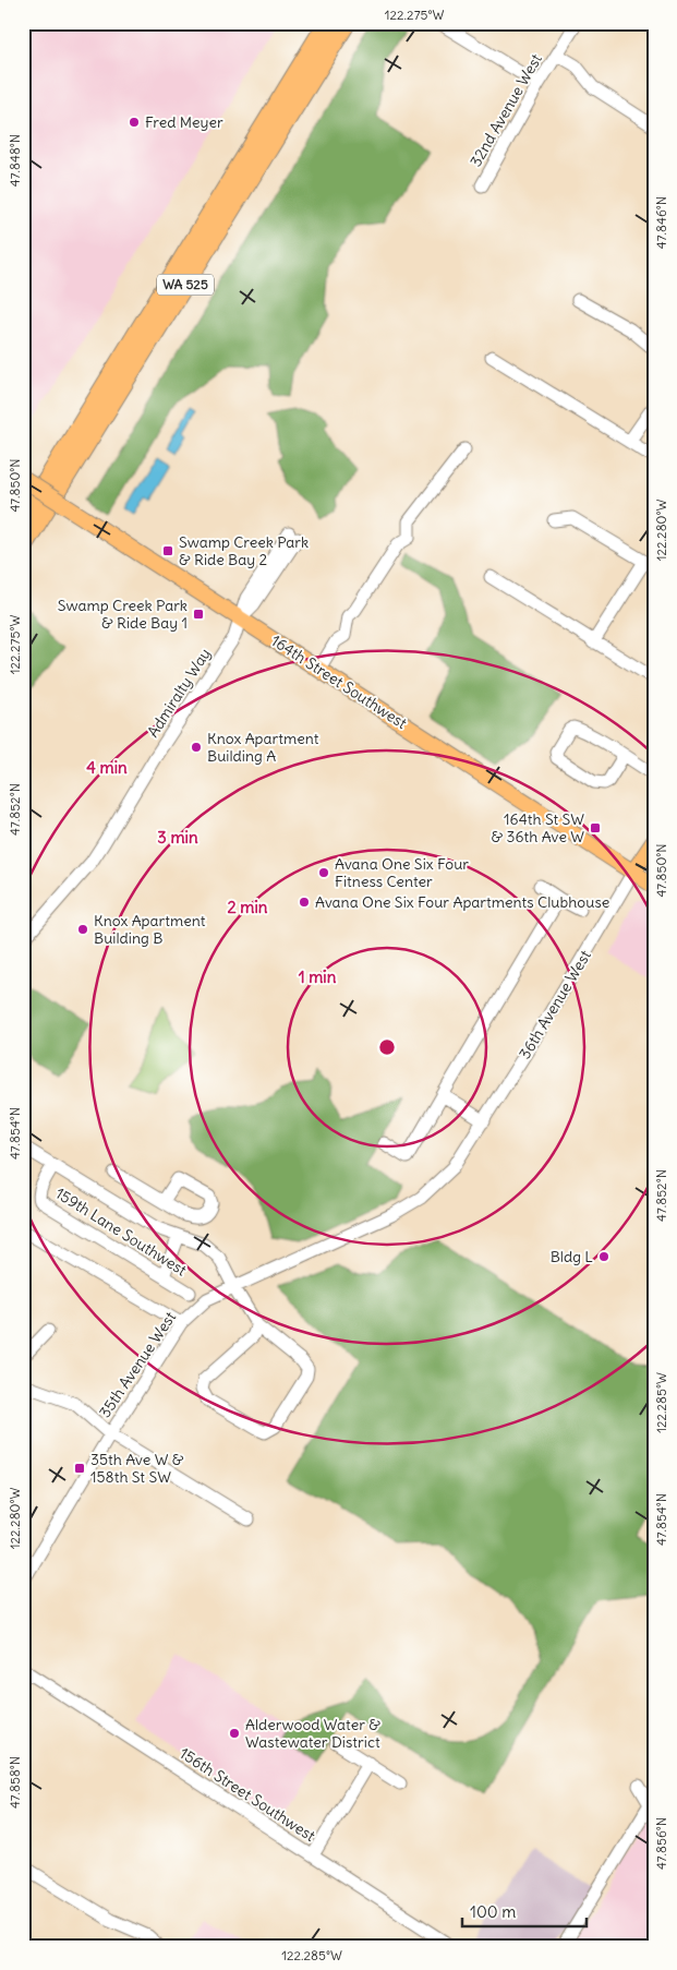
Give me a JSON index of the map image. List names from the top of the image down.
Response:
{
  "streets": {
    "highway": ["WA 525"],
    "main road": ["164th Street Southwest", "36th Avenue West"],
    "street": [
      "32nd Avenue West",
      "Admiralty Way",
      "159th Lane Southwest",
      "35th Avenue West",
      "156th Street Southwest"
    ]
  },
  "crossings": [
    ["164th Street Southwest", "Admiralty Way"],
    ["164th Street Southwest", "36th Avenue West"],
    ["36th Avenue West", "35th Avenue West"]
  ],
  "places": {
    "other": [
      "Fred Meyer",
      "Knox Apartment Building A",
      "Avana One Six Four Fitness Center",
      "Avana One Six Four Apartments Clubhouse",
      "Knox Apartment Building B",
      "Bldg L",
      "Alderwood Water & Wastewater District"
    ],
    "transit": [
      "Swamp Creek Park & Ride Bay 2",
      "Swamp Creek Park & Ride Bay 1",
      "164th St SW & 36th Ave W",
      "35th Ave W & 158th St SW"
    ]
  },
  "scale_bar": "100 m",
  "coordinates": [
    "122.275°W",
    "47.848°N",
    "47.846°N",
    "47.850°N",
    "122.280°W",
    "47.852°N",
    "47.854°N",
    "122.285°W",
    "47.858°N",
    "47.856°N"
  ],
  "rings": [
    "4 min",
    "3 min",
    "2 min",
    "1 min"
  ]
}
